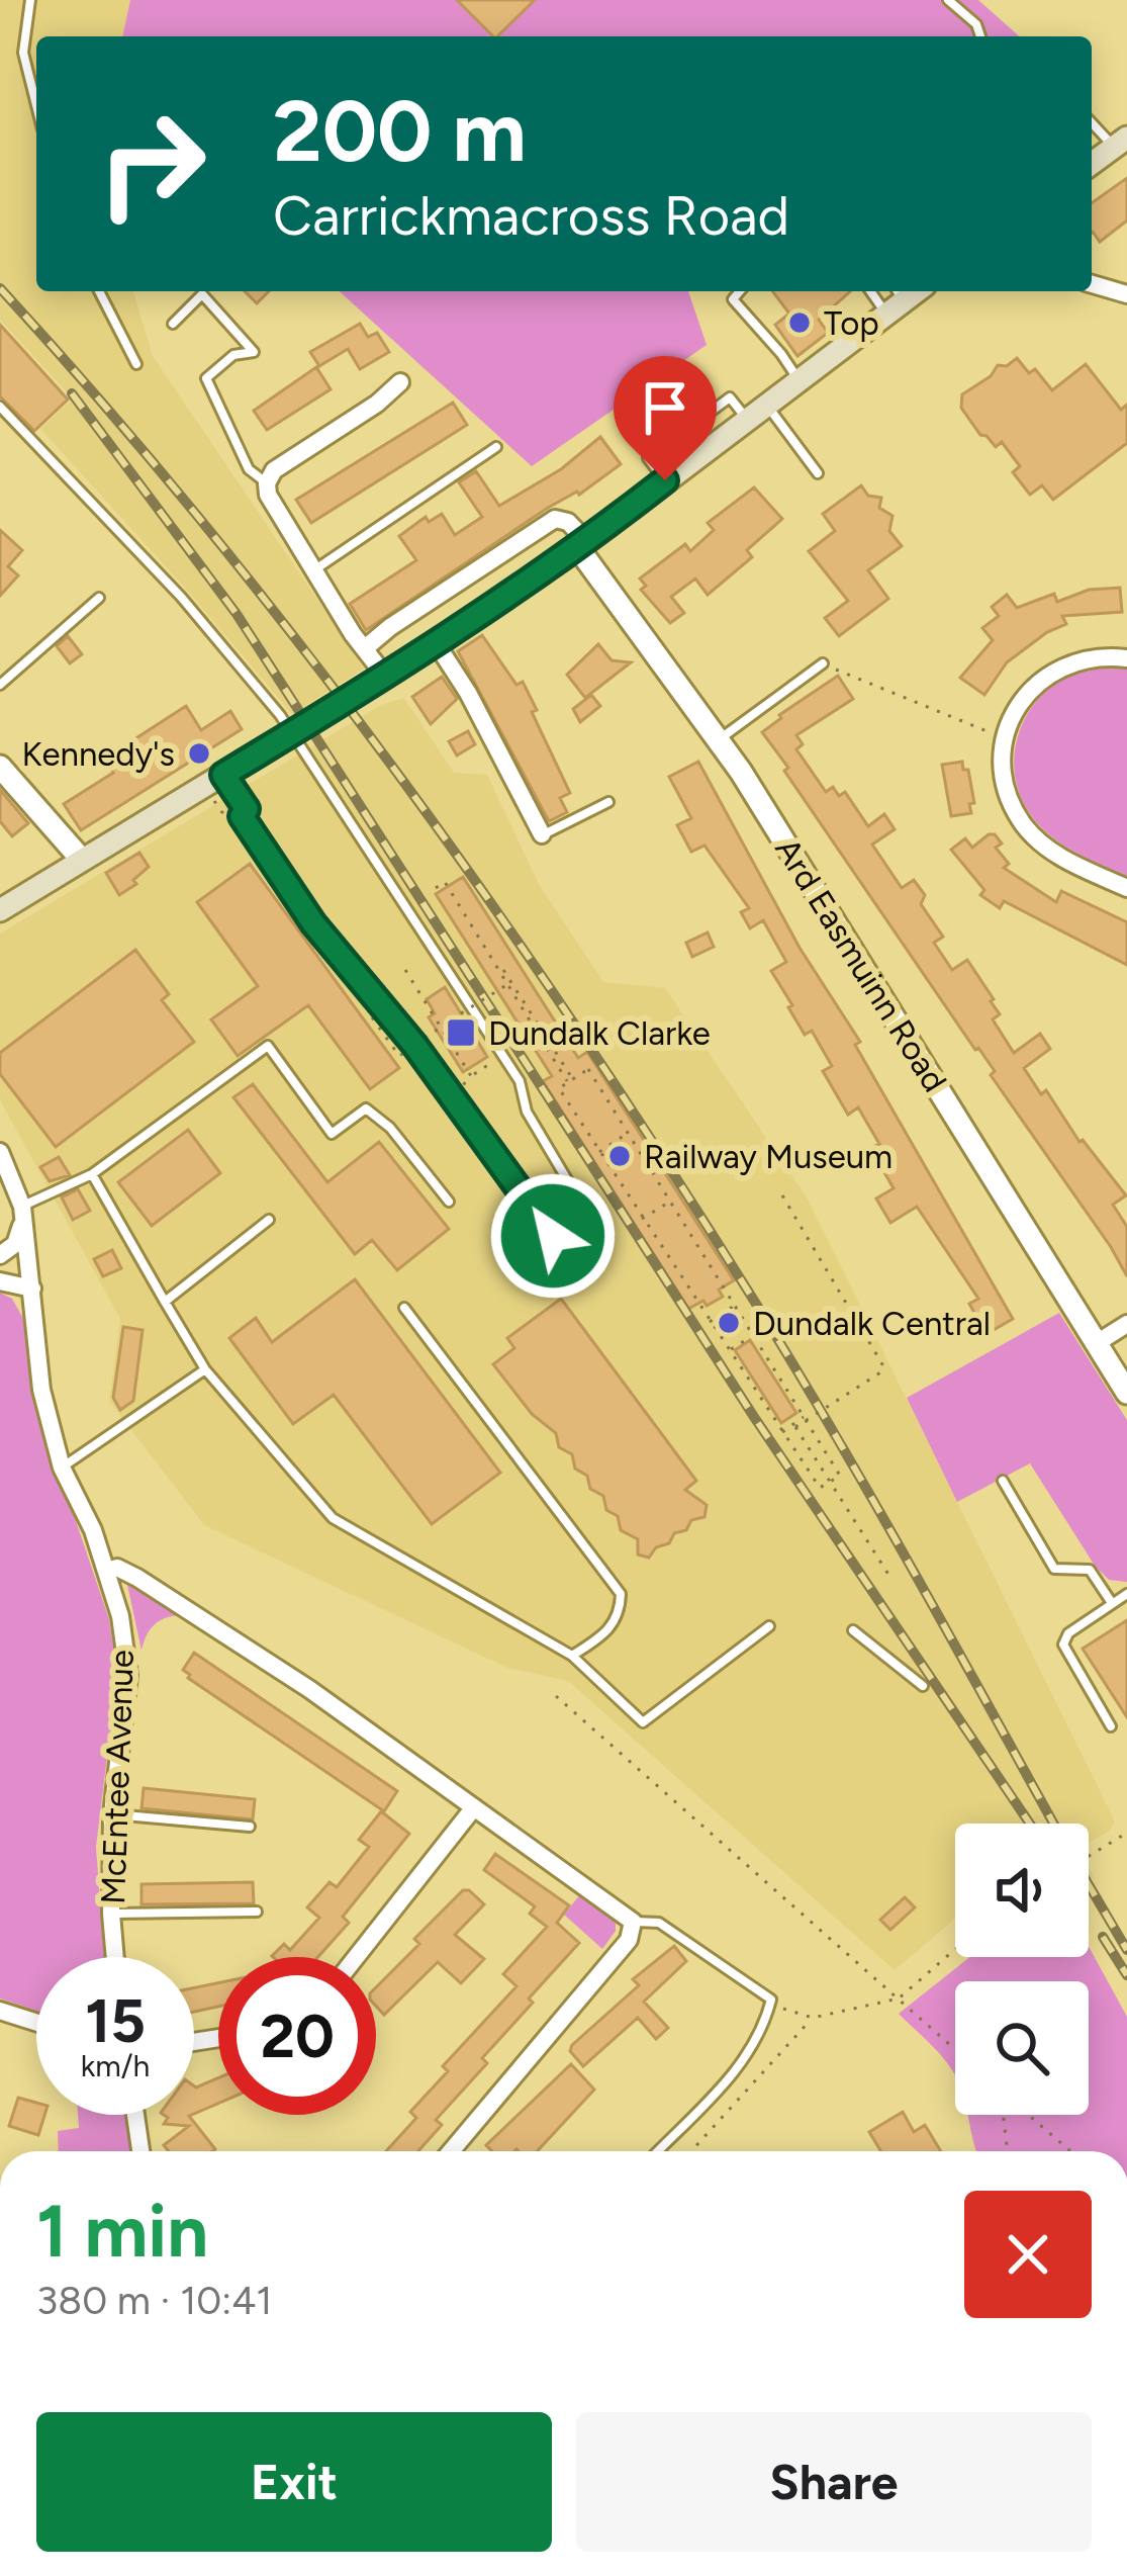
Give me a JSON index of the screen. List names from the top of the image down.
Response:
{
  "streets": {
    "street": ["Ard Easmuinn Road", "McEntee Avenue"]
  },
  "places": {
    "other": [
      "Top",
      "Kennedy's",
      "Railway Museum",
      "Dundalk Central"
    ],
    "transit": ["Dundalk Clarke"]
  },
  "page": {
    "turn": ["200 m", "Carrickmacross Road"],
    "speed": "15 km/h",
    "limit": "20",
    "heading": ["1 min", "380 m · 10:41"],
    "buttons": ["Exit", "Share"]
  }
}
